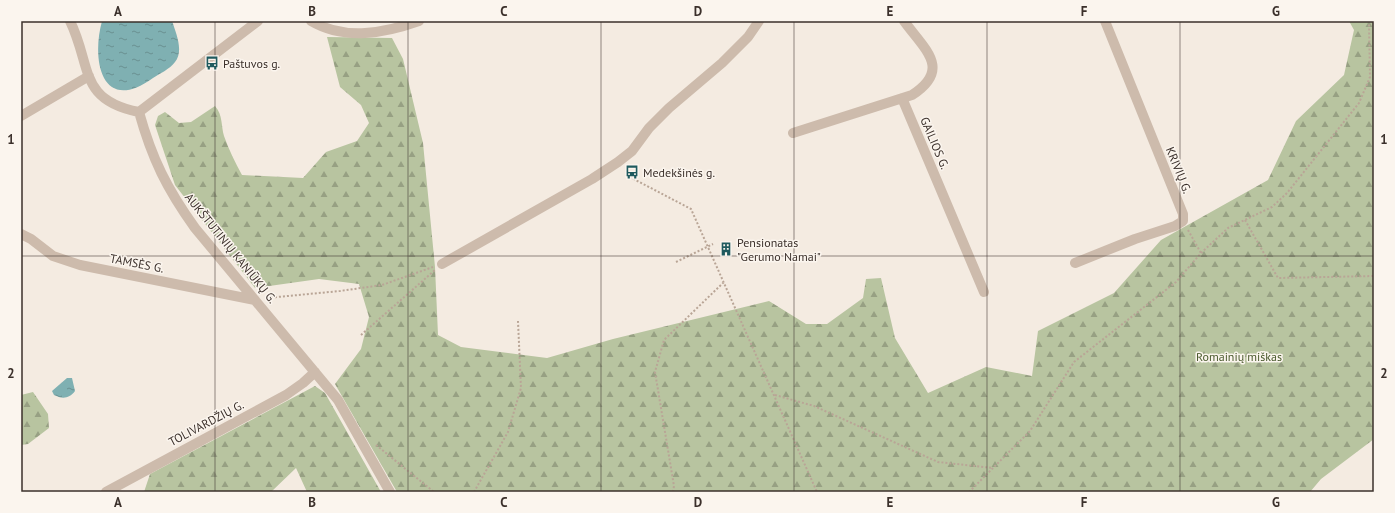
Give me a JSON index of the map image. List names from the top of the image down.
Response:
{
  "streets": {
    "street": [
      "GAILIOS G.",
      "KRIVIŲ G.",
      "AUKŠTUTINIŲ KANIŪKŲ G.",
      "TAMSĖS G.",
      "TOLIVARDŽIŲ G."
    ]
  },
  "crossings": [
    ["AUKŠTUTINIŲ KANIŪKŲ G.", "TAMSĖS G."],
    ["AUKŠTUTINIŲ KANIŪKŲ G.", "TOLIVARDŽIŲ G."]
  ],
  "parks": ["Romainių miškas"],
  "places": {
    "bus stop": ["Paštuvos g.", "Medekšinės g."],
    "building": ["Pensionatas \"Gerumo Namai\""]
  },
  "grid": {
    "columns": [
      "A",
      "B",
      "C",
      "D",
      "E",
      "F",
      "G"
    ],
    "rows": ["1", "2"]
  }
}
